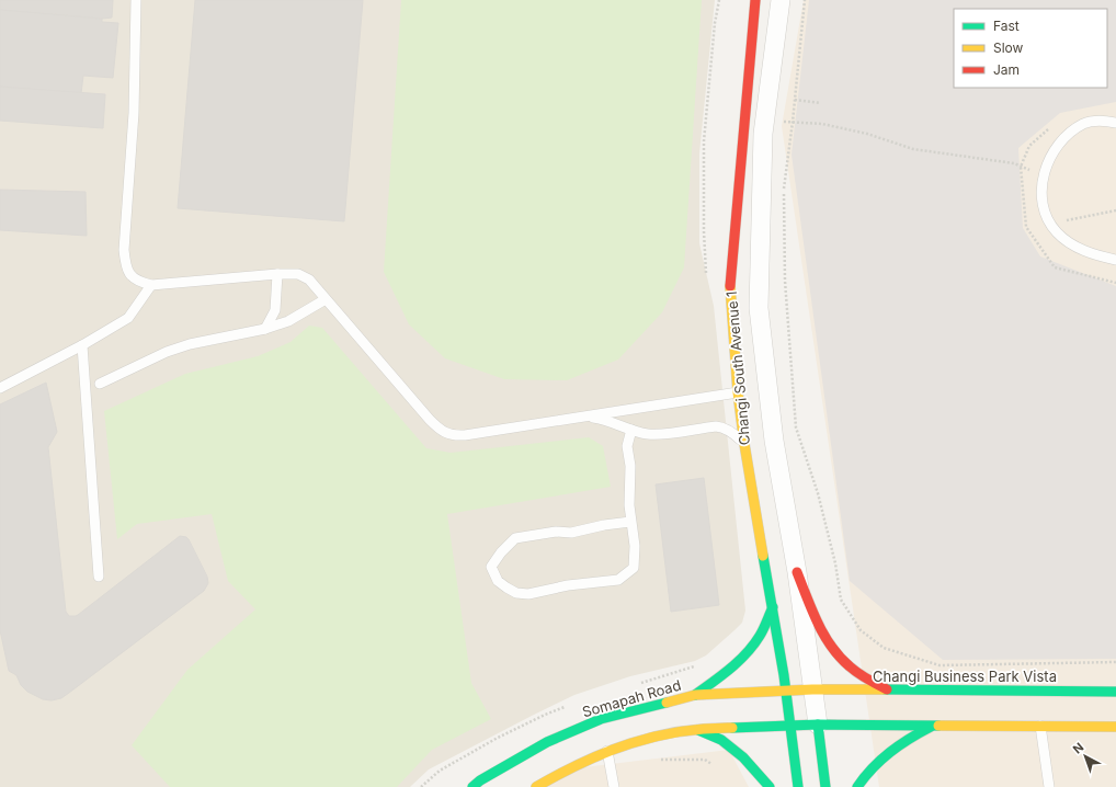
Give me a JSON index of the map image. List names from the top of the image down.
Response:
{
  "streets": {
    "main road": ["Changi South Avenue 1", "Changi Business Park Vista", "Somapah Road"]
  },
  "crossings": [
    ["Changi South Avenue 1", "Changi Business Park Vista"],
    ["Changi South Avenue 1", "Somapah Road"],
    ["Changi Business Park Vista", "Somapah Road"]
  ],
  "legend": ["Fast", "Slow", "Jam"],
  "north": "top left"
}
